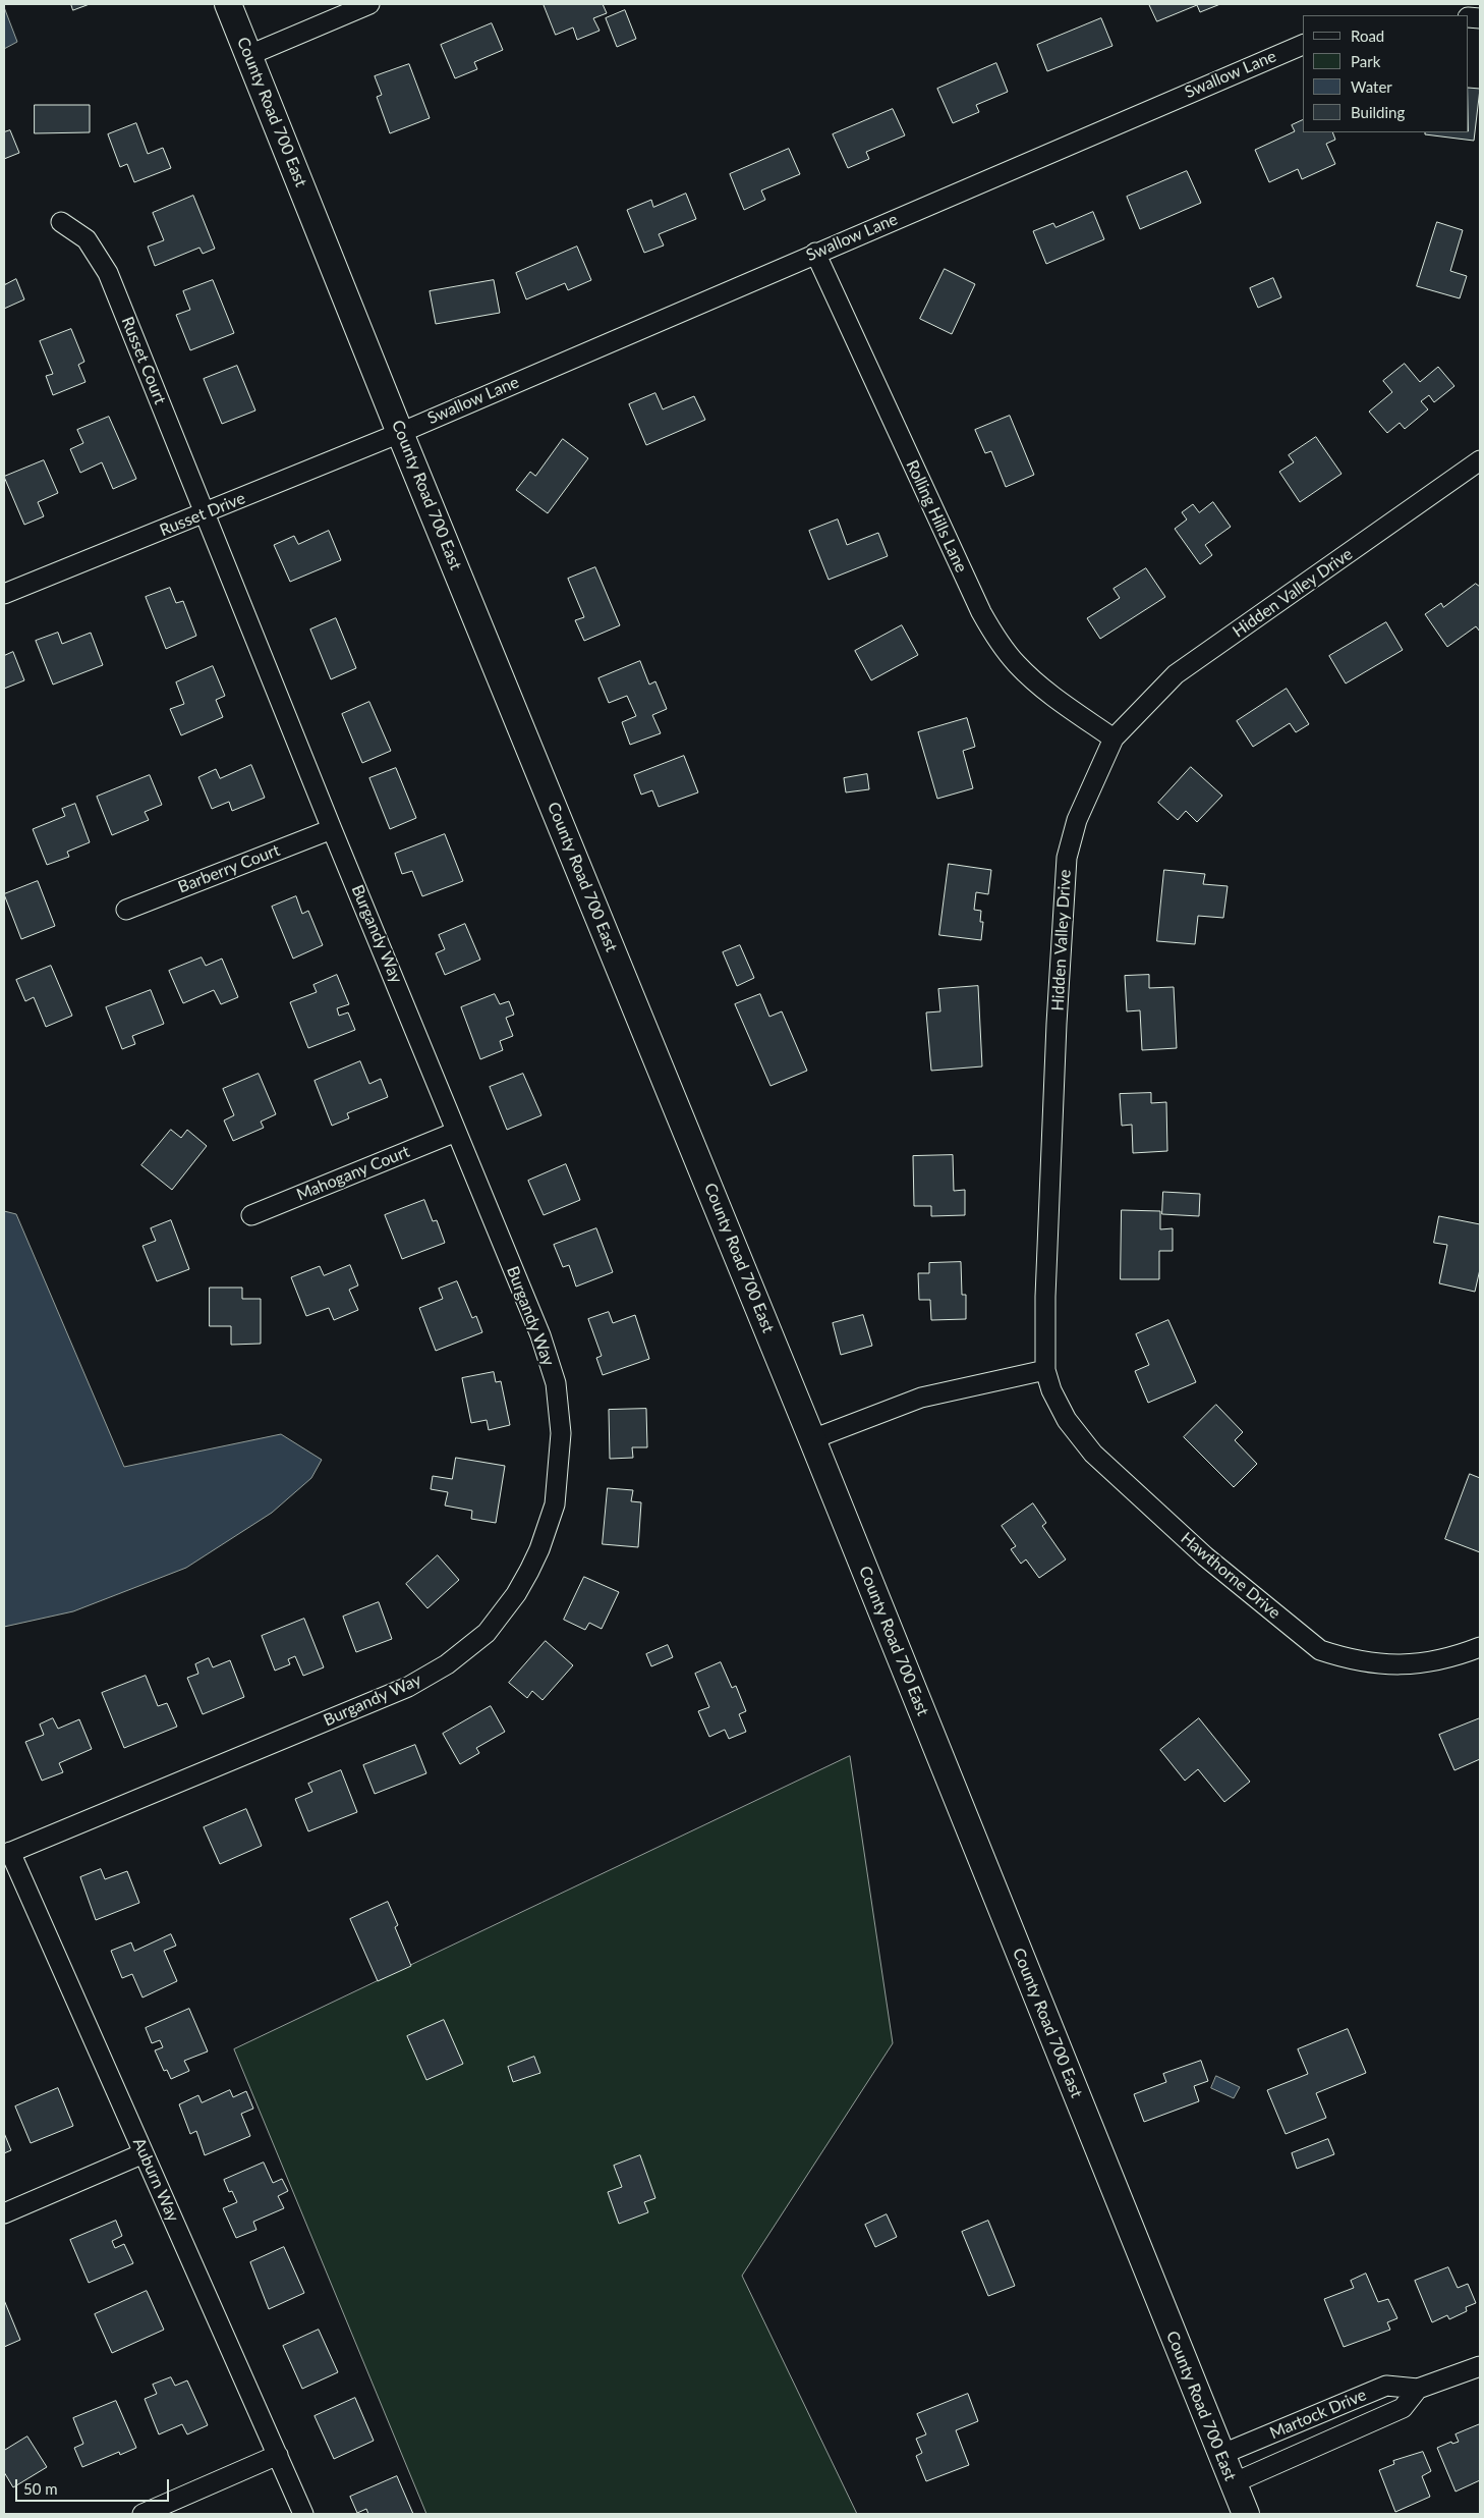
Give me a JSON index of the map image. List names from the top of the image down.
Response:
{
  "streets": {
    "main road": ["County Road 700 East"],
    "street": [
      "Swallow Lane",
      "Russet Court",
      "Russet Drive",
      "Rolling Hills Lane",
      "Hidden Valley Drive",
      "Barberry Court",
      "Burgandy Way",
      "Mahogany Court",
      "Hawthorne Drive",
      "Auburn Way",
      "Martock Drive"
    ]
  },
  "crossings": [
    ["Swallow Lane", "County Road 700 East"],
    ["Swallow Lane", "Russet Drive"],
    ["Swallow Lane", "Rolling Hills Lane"],
    ["County Road 700 East", "Russet Drive"],
    ["County Road 700 East", "Martock Drive"],
    ["Russet Court", "Russet Drive"],
    ["Russet Court", "Burgandy Way"],
    ["Russet Drive", "Burgandy Way"],
    ["Rolling Hills Lane", "Hidden Valley Drive"],
    ["Hidden Valley Drive", "Hawthorne Drive"],
    ["Barberry Court", "Burgandy Way"],
    ["Burgandy Way", "Mahogany Court"],
    ["Burgandy Way", "Auburn Way"]
  ],
  "legend": [
    "Road",
    "Park",
    "Water",
    "Building"
  ],
  "scale_bar": "50 m"
}
